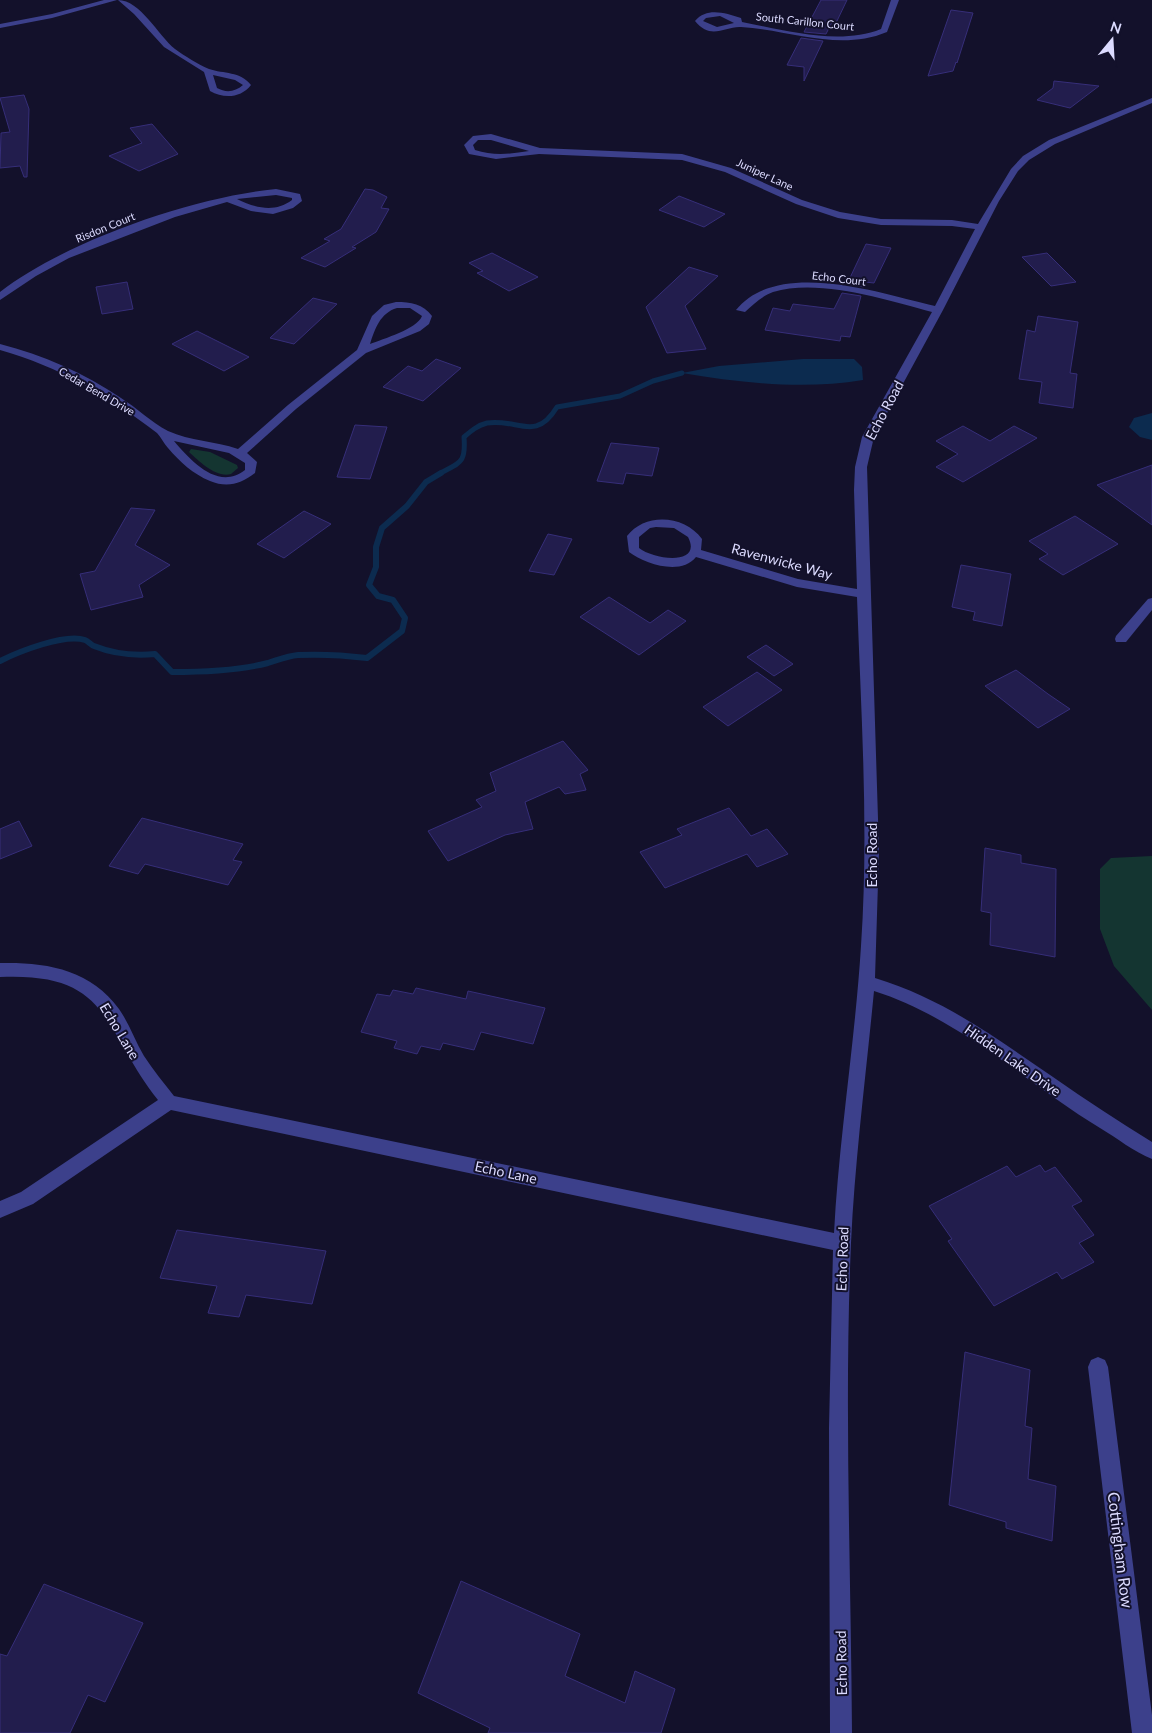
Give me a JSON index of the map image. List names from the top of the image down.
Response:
{
  "streets": {
    "street": [
      "South Carillon Court",
      "Juniper Lane",
      "Risdon Court",
      "Echo Court",
      "Cedar Bend Drive",
      "Echo Road",
      "Ravenwicke Way",
      "Echo Lane",
      "Hidden Lake Drive",
      "Cottingham Row"
    ]
  },
  "crossings": [
    ["Juniper Lane", "Echo Road"],
    ["Echo Court", "Echo Road"],
    ["Echo Road", "Ravenwicke Way"],
    ["Echo Road", "Echo Lane"],
    ["Echo Road", "Hidden Lake Drive"]
  ],
  "north": "top"
}
